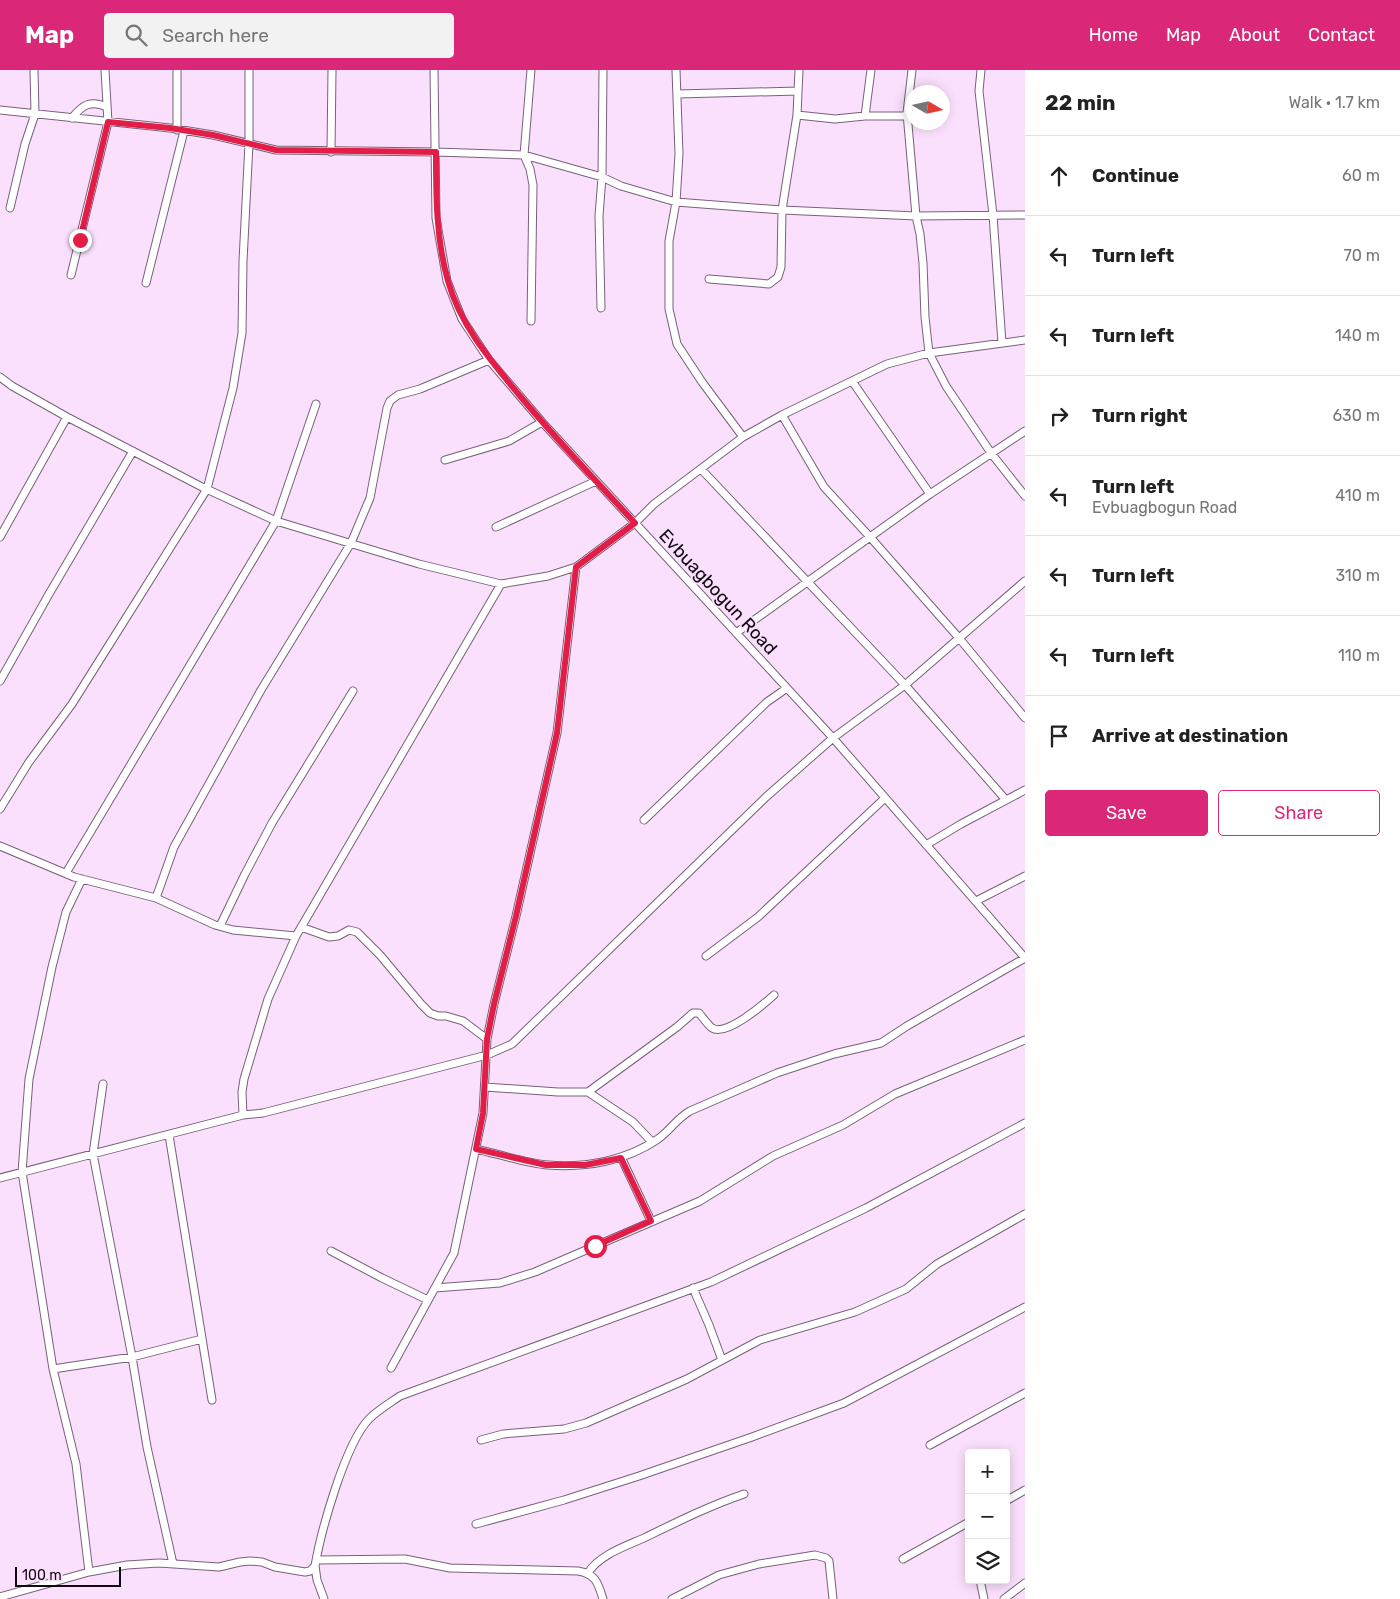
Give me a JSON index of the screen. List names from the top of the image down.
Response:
{
  "streets": {
    "street": ["Evbuagbogun Road"]
  },
  "scale_bar": "100 m",
  "north": "right",
  "page": {
    "header": "Map",
    "search": "Search here",
    "nav": [
      "Home",
      "Map",
      "About",
      "Contact"
    ],
    "heading": ["22 min", "Walk · 1.7 km"],
    "list": [
      ["Continue", "60 m"],
      ["Turn left", "70 m"],
      ["Turn left", "140 m"],
      ["Turn right", "630 m"],
      ["Turn left", "Evbuagbogun Road", "410 m"],
      ["Turn left", "310 m"],
      ["Turn left", "110 m"],
      "Arrive at destination"
    ],
    "buttons": ["Save", "Share"],
    "map_buttons": ["+", "−"],
    "scale": "100 m"
  }
}
